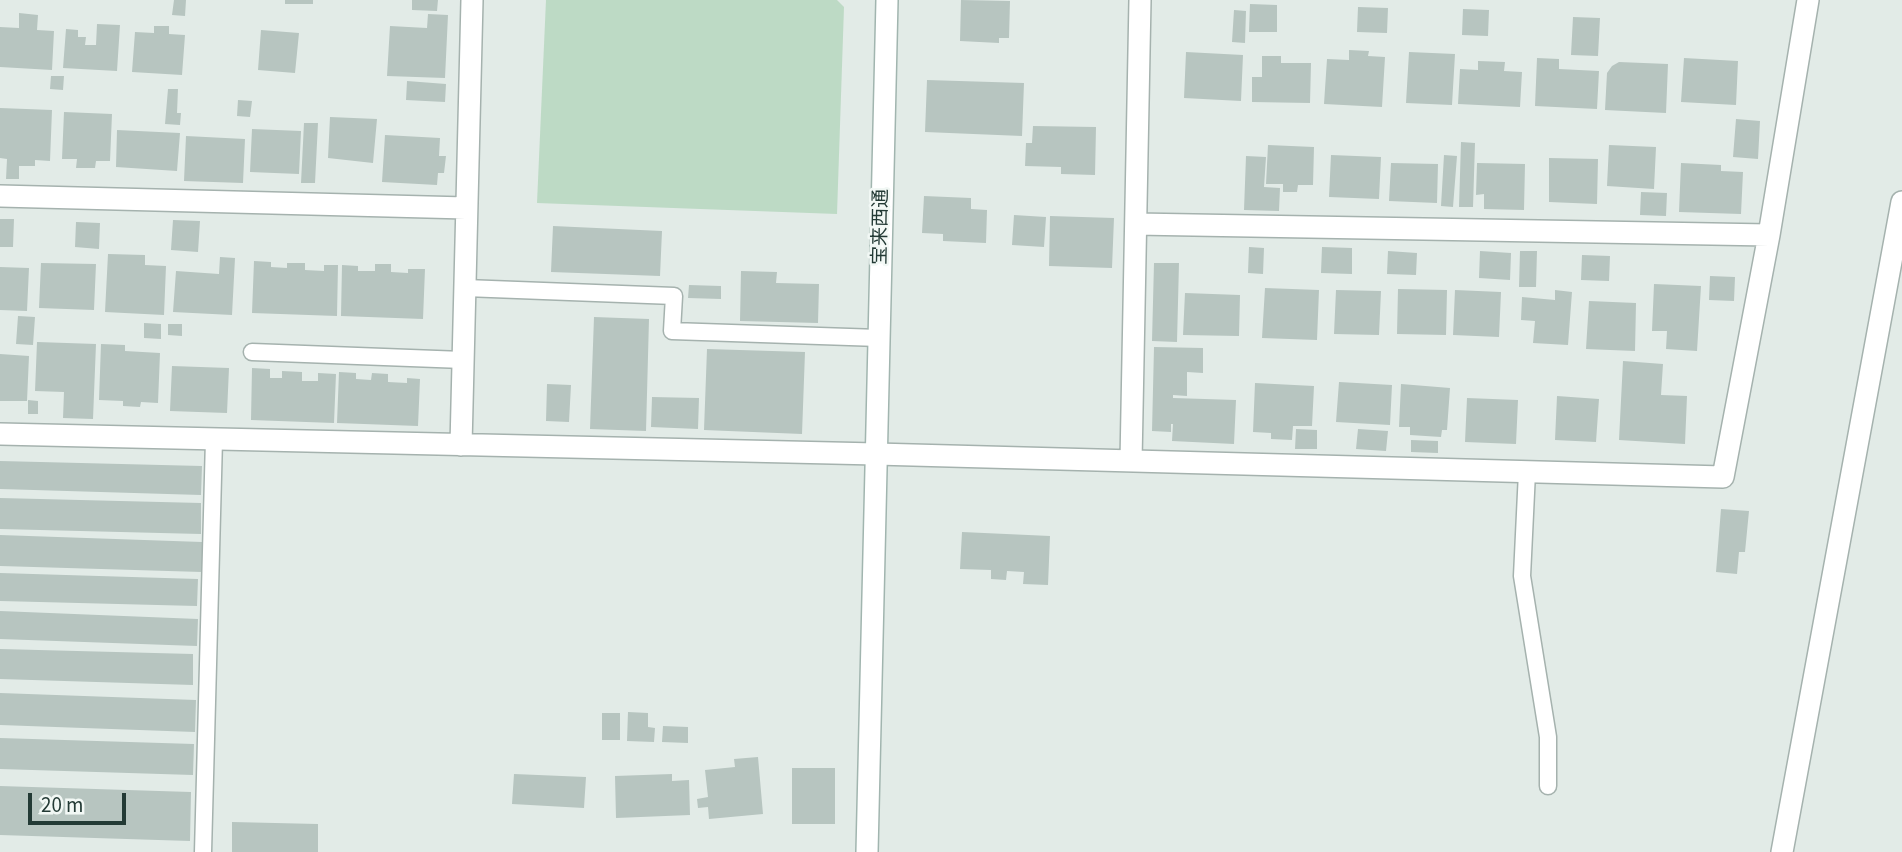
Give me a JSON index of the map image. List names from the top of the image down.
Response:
{
  "streets": {
    "street": ["宝来西通"]
  },
  "scale_bar": "20 m"
}
